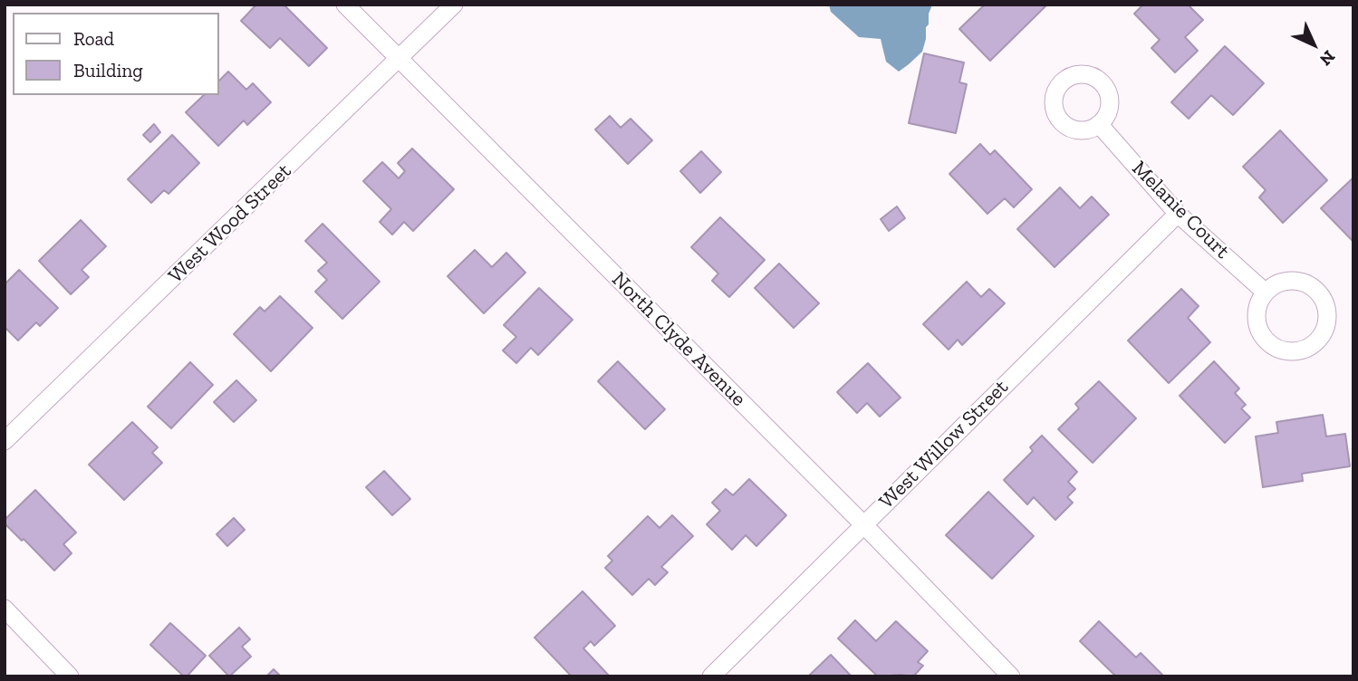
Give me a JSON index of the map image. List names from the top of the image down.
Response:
{
  "streets": {
    "street": [
      "Melanie Court",
      "West Wood Street",
      "North Clyde Avenue",
      "West Willow Street"
    ]
  },
  "crossings": [
    ["Melanie Court", "West Willow Street"],
    ["West Wood Street", "North Clyde Avenue"],
    ["North Clyde Avenue", "West Willow Street"]
  ],
  "legend": ["Road", "Building"],
  "north": "bottom right"
}
